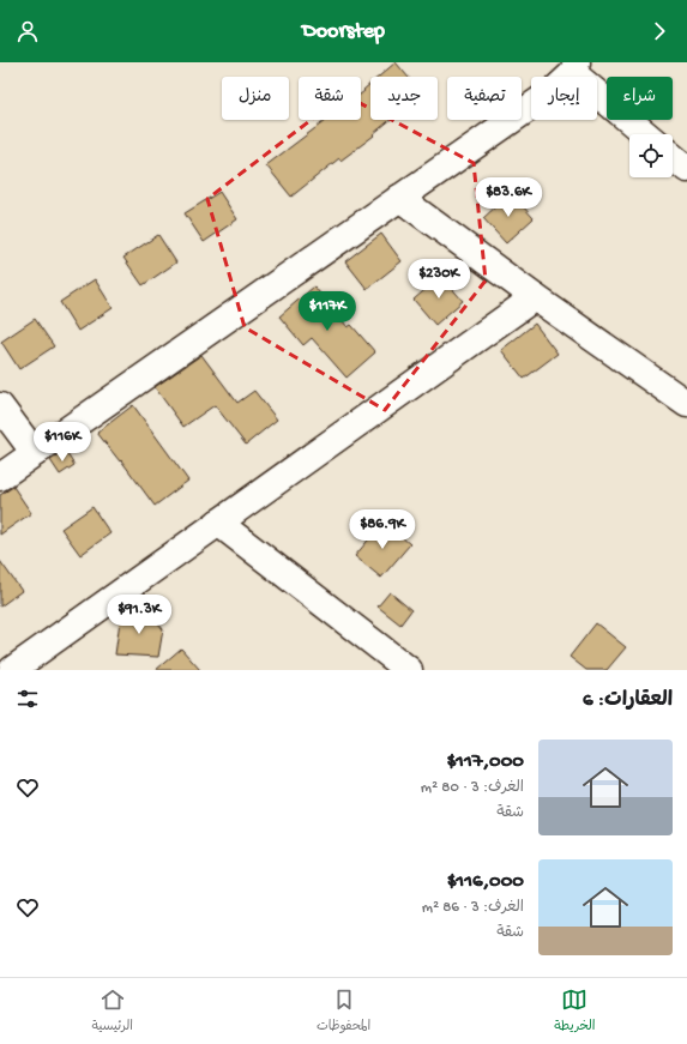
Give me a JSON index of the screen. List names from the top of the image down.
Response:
{
  "page": {
    "header": "Doorstep",
    "chip": [
      "شراء",
      "إيجار",
      "تصفية",
      "جديد",
      "شقة",
      "منزل"
    ],
    "price": [
      "$83.6K",
      "$230K",
      "$117K",
      "$116K",
      "$86.9K",
      "$91.3K"
    ],
    "heading": "العقارات: 6",
    "list": [
      {
        "name": "$117,000",
        "note": "الغرف: 3 · 80 m² · شقة"
      },
      {
        "name": "$116,000",
        "note": "الغرف: 3 · 86 m² · شقة"
      }
    ],
    "tabs": ["الخريطة", "المحفوظات", "الرئيسية"]
  }
}
